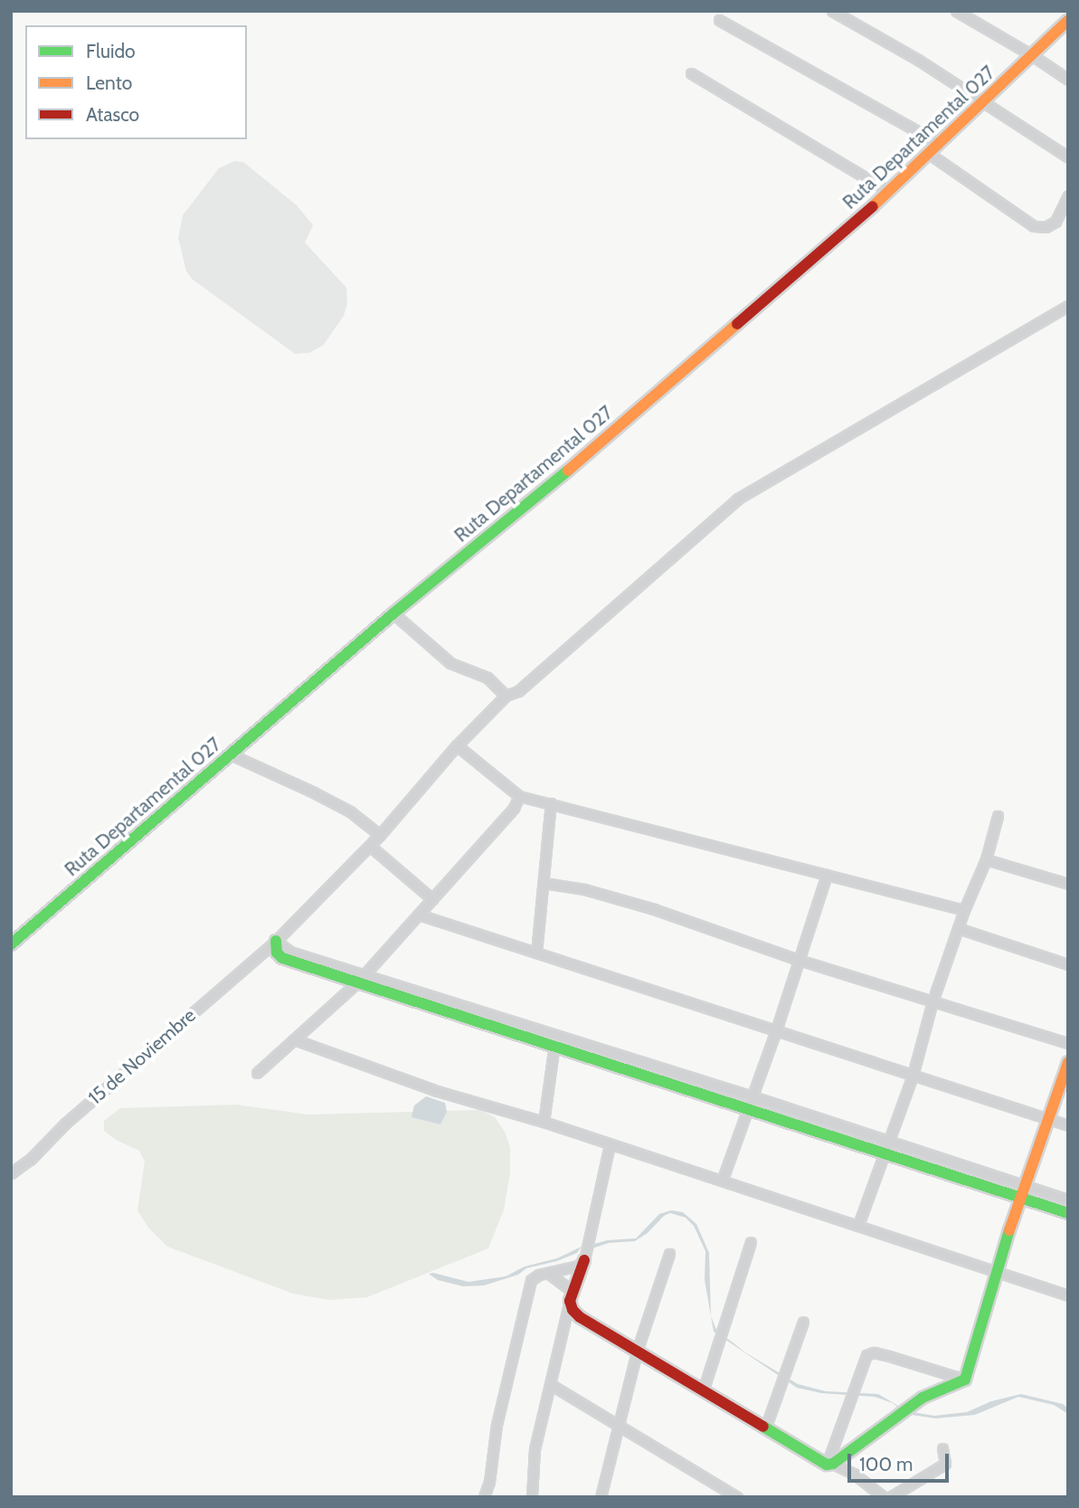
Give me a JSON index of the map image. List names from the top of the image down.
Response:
{
  "streets": {
    "street": ["Ruta Departamental 027", "15 de Noviembre"]
  },
  "legend": ["Fluido", "Lento", "Atasco"],
  "scale_bar": "100 m"
}
